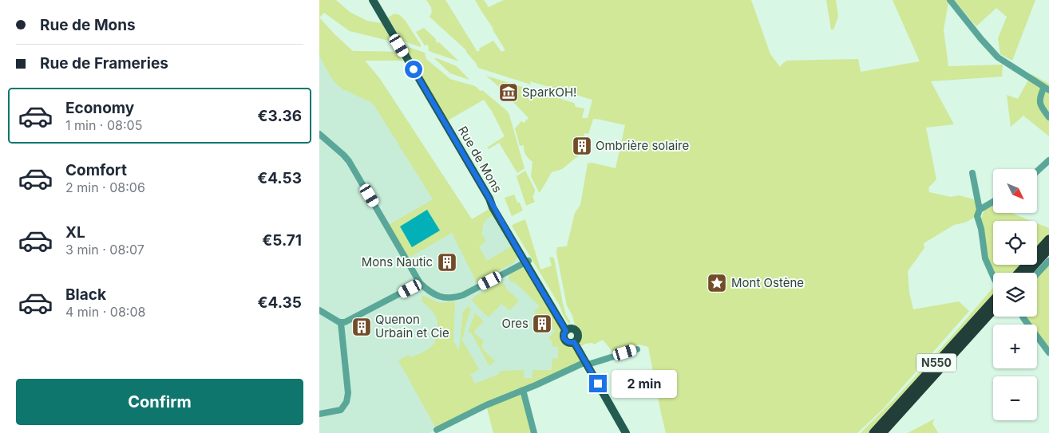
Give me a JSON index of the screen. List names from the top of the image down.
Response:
{
  "streets": {
    "highway": ["N550"],
    "main road": ["Rue de Mons"]
  },
  "places": {
    "museum": ["SparkOH!"],
    "building": [
      "Ombrière solaire",
      "Mons Nautic",
      "Ores",
      "Quenon Urbain et Cie"
    ],
    "place": ["Mont Ostène"]
  },
  "north": "bottom right",
  "page": {
    "banner": ["Rue de Mons", "Rue de Frameries"],
    "list": [
      {
        "name": "Economy",
        "note": "1 min · 08:05",
        "value": "€3.36"
      },
      {
        "name": "Comfort",
        "note": "2 min · 08:06",
        "value": "€4.53"
      },
      {
        "name": "XL",
        "note": "3 min · 08:07",
        "value": "€5.71"
      },
      {
        "name": "Black",
        "note": "4 min · 08:08",
        "value": "€4.35"
      }
    ],
    "map_buttons": ["+", "−"],
    "bubble": "2 min",
    "buttons": "Confirm"
  }
}
